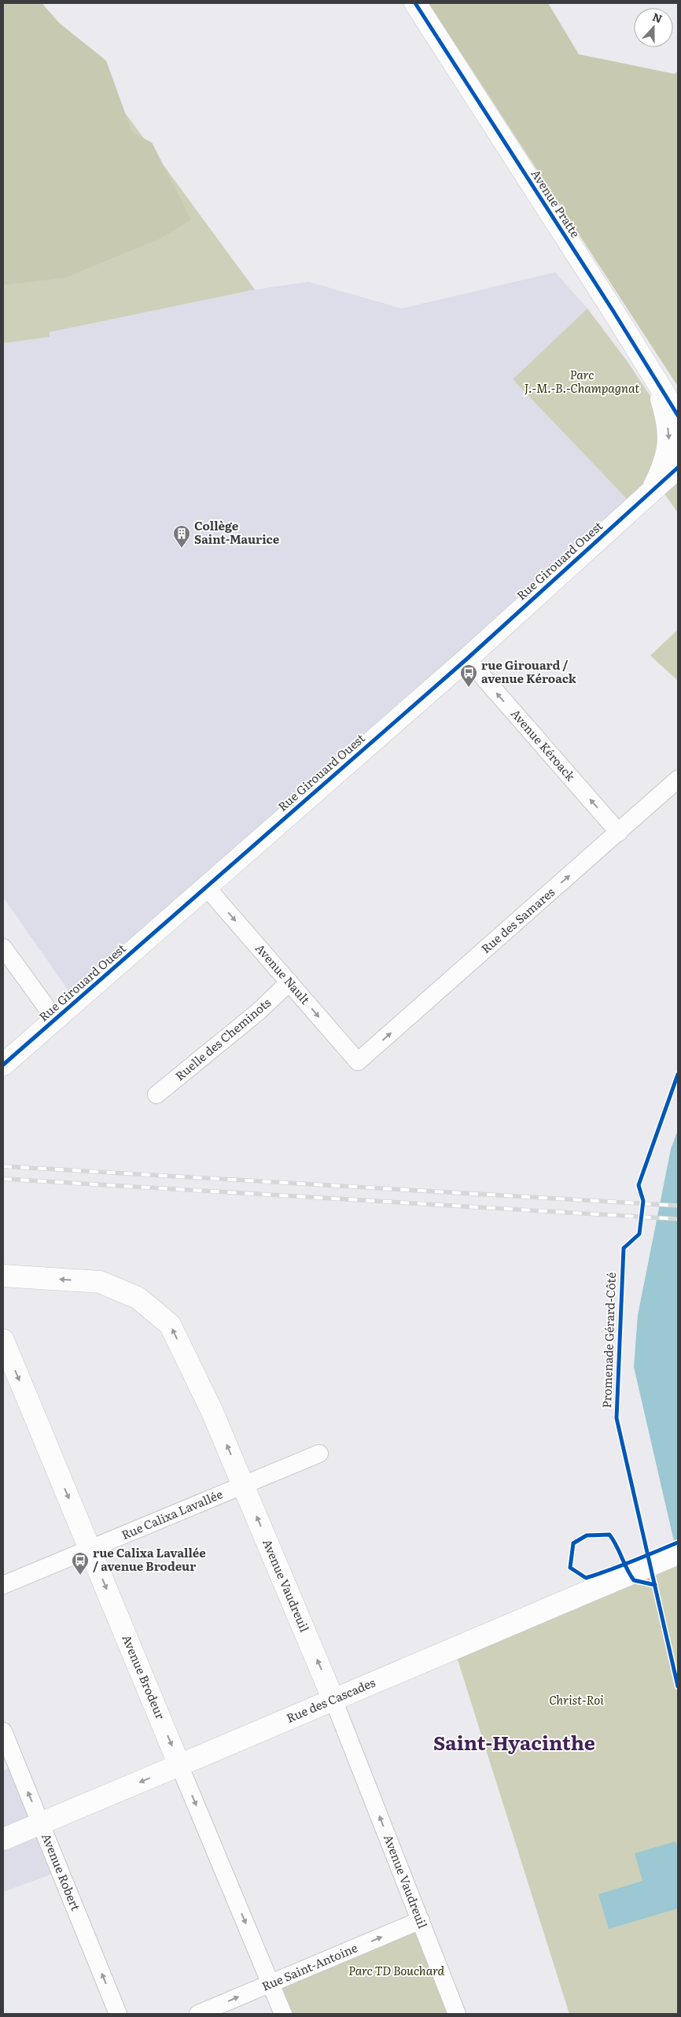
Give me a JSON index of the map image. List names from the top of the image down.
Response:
{
  "streets": {
    "street": [
      "Avenue Pratte",
      "Rue Girouard Ouest",
      "Avenue Kéroack",
      "Rue des Samares",
      "Avenue Nault",
      "Ruelle des Cheminots",
      "Rue Calixa Lavallée",
      "Avenue Vaudreuil",
      "Avenue Brodeur",
      "Rue des Cascades",
      "Avenue Robert",
      "Rue Saint-Antoine"
    ],
    "cycle path": ["Promenade Gérard-Côté"]
  },
  "crossings": [
    ["Rue Girouard Ouest", "Avenue Kéroack"],
    ["Rue Girouard Ouest", "Avenue Nault"],
    ["Avenue Kéroack", "Rue des Samares"],
    ["Rue des Samares", "Avenue Nault"],
    ["Avenue Nault", "Ruelle des Cheminots"],
    ["Rue Calixa Lavallée", "Avenue Vaudreuil"],
    ["Rue Calixa Lavallée", "Avenue Brodeur"],
    ["Avenue Vaudreuil", "Rue des Cascades"],
    ["Avenue Vaudreuil", "Rue Saint-Antoine"],
    ["Avenue Brodeur", "Rue des Cascades"],
    ["Avenue Brodeur", "Rue Saint-Antoine"],
    ["Rue des Cascades", "Avenue Robert"]
  ],
  "one_way": [
    "Avenue Kéroack",
    "Rue des Samares",
    "Avenue Nault",
    "Avenue Vaudreuil",
    "Avenue Brodeur",
    "Avenue Robert",
    "Rue Saint-Antoine"
  ],
  "districts": ["Saint-Hyacinthe"],
  "parks": ["Parc J.-M.-B.-Champagnat", "Christ-Roi", "Parc TD Bouchard"],
  "places": {
    "building": ["Collège Saint-Maurice"],
    "bus stop": ["rue Girouard / avenue Kéroack", "rue Calixa Lavallée / avenue Brodeur"]
  },
  "north": "top"
}
